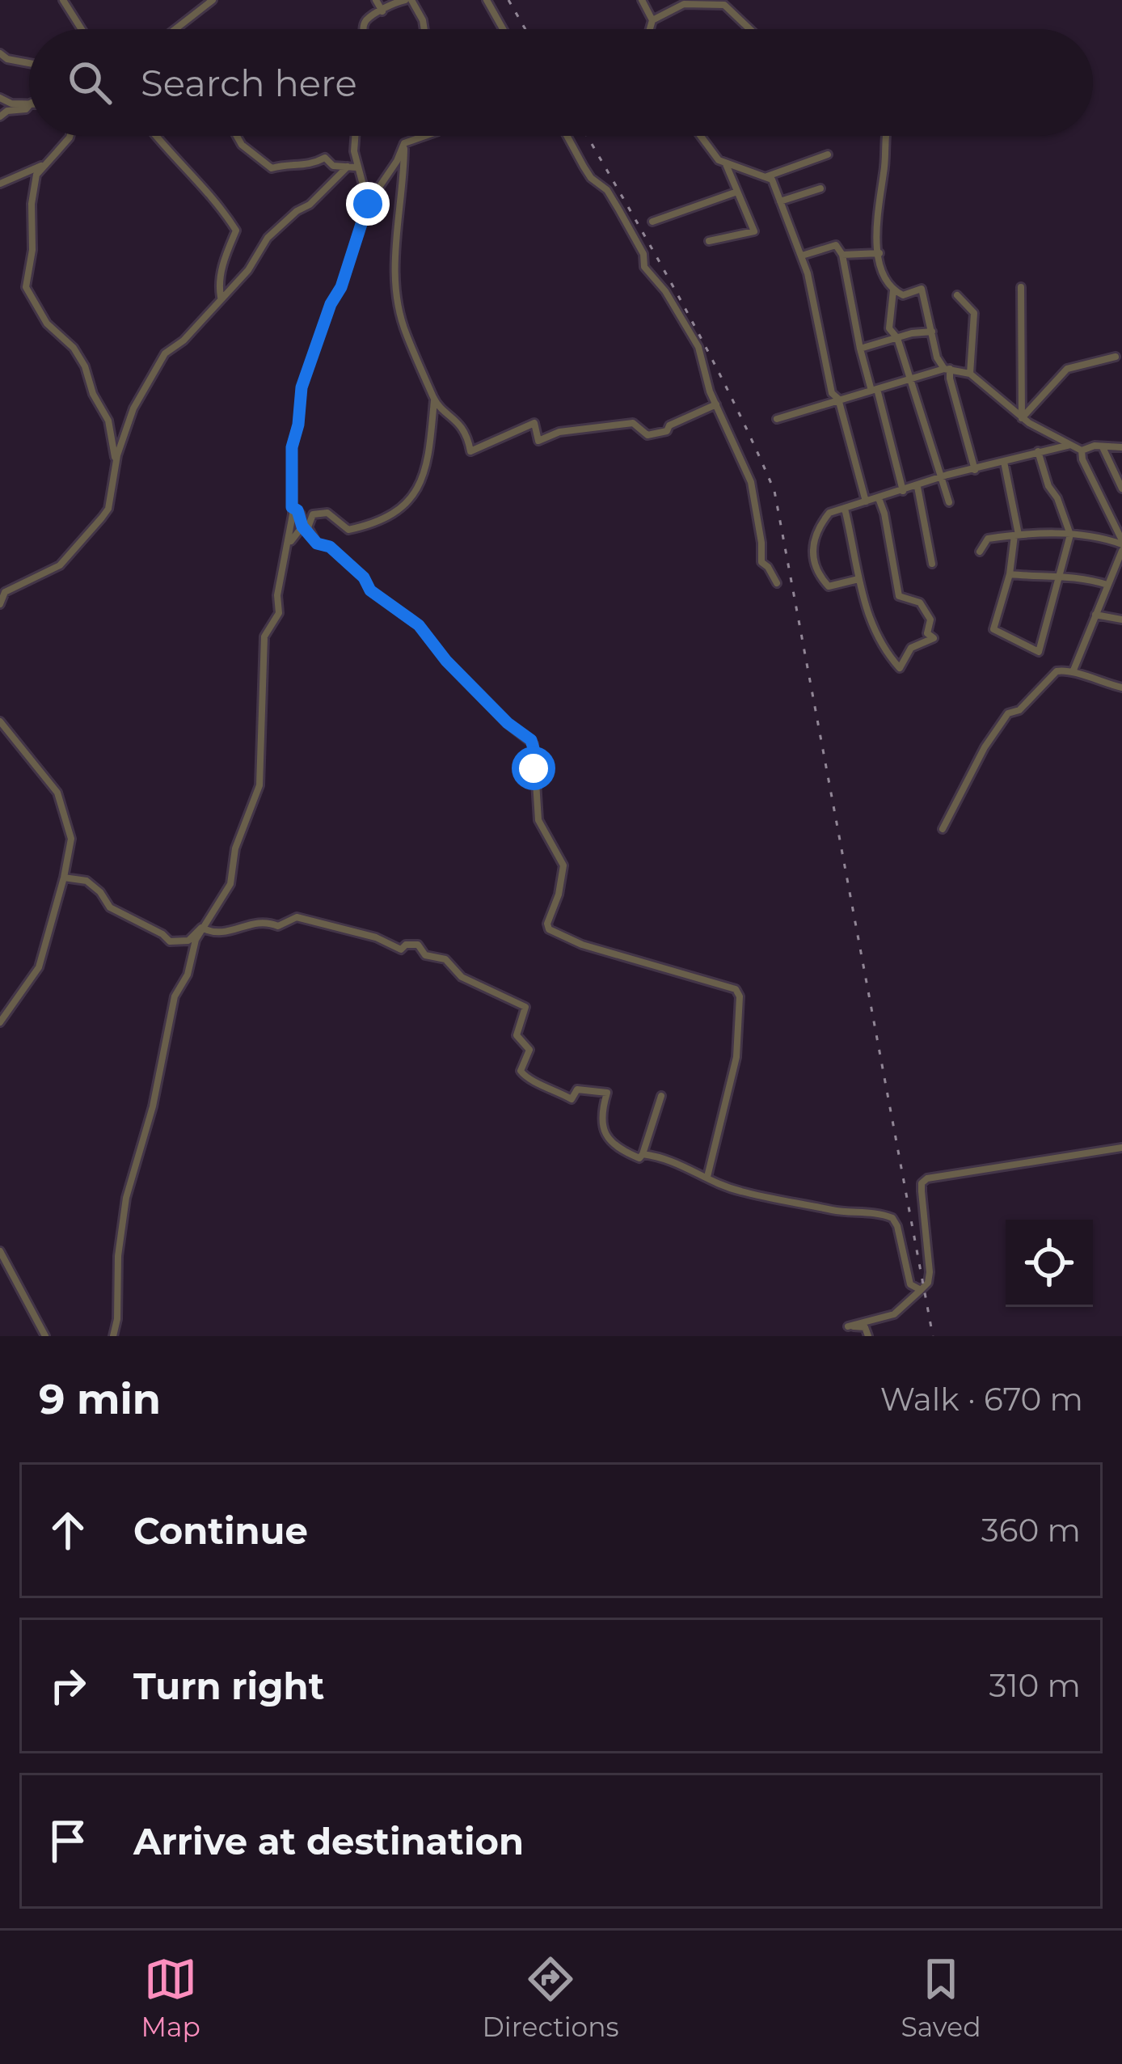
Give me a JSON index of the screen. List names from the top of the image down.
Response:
{
  "page": {
    "search": "Search here",
    "heading": ["9 min", "Walk · 670 m"],
    "list": [
      ["Continue", "360 m"],
      ["Turn right", "310 m"],
      "Arrive at destination"
    ],
    "nav": ["Map", "Directions", "Saved"]
  }
}
